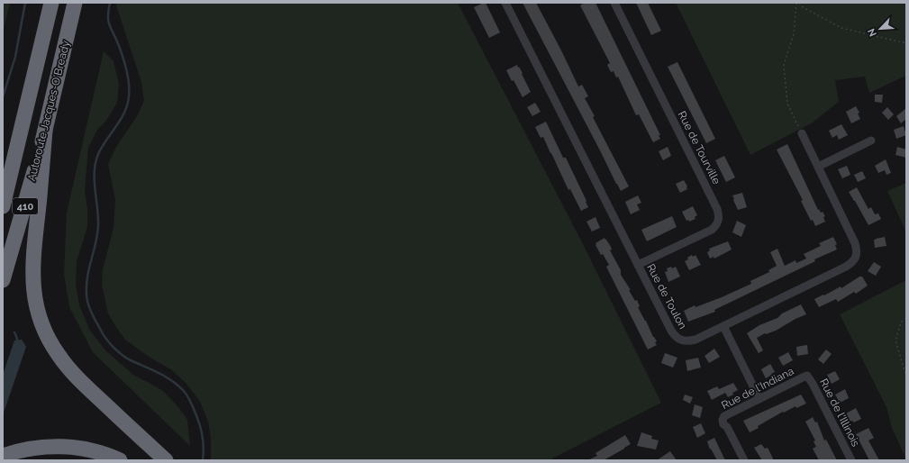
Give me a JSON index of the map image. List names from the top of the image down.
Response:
{
  "streets": {
    "highway": ["Autoroute Jacques-O'Bready", "410"],
    "street": [
      "Rue de Tourville",
      "Rue de Toulon",
      "Rue de l'Indiana",
      "Rue de l'Illinois"
    ]
  },
  "crossings": [
    ["Rue de Tourville", "Rue de Toulon"],
    ["Rue de l'Indiana", "Rue de l'Illinois"]
  ],
  "north": "bottom left"
}
